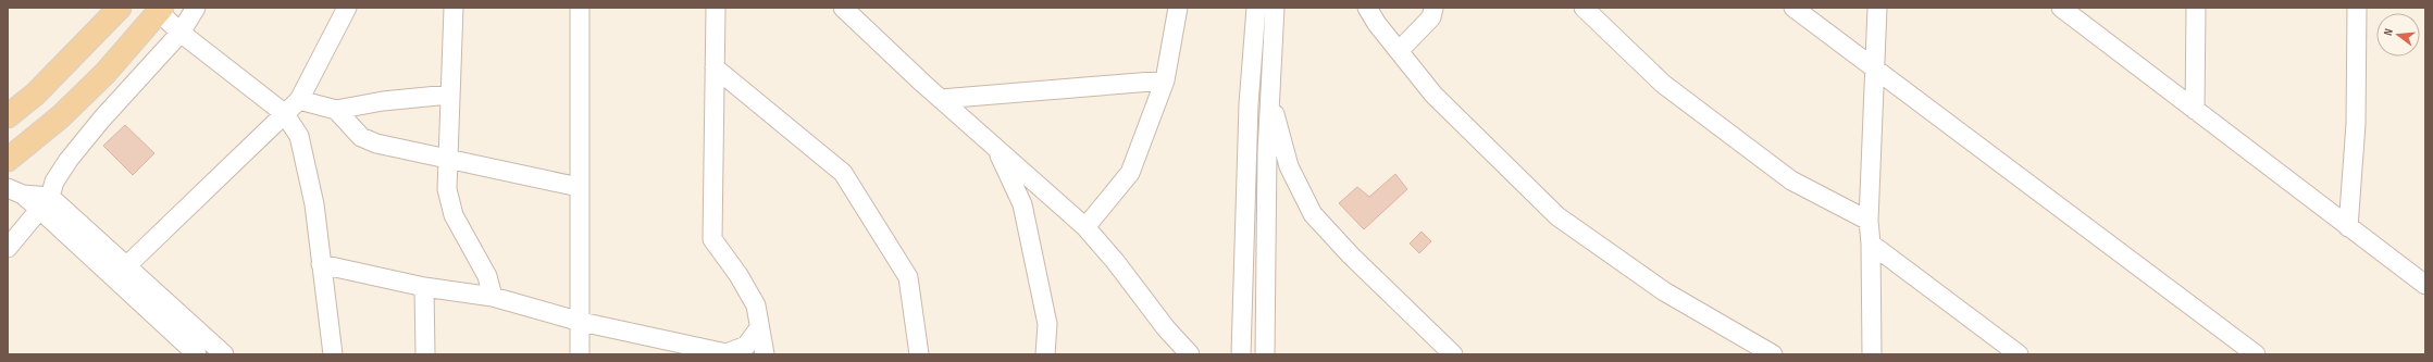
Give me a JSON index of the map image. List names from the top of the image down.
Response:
{
  "north": "left"
}
